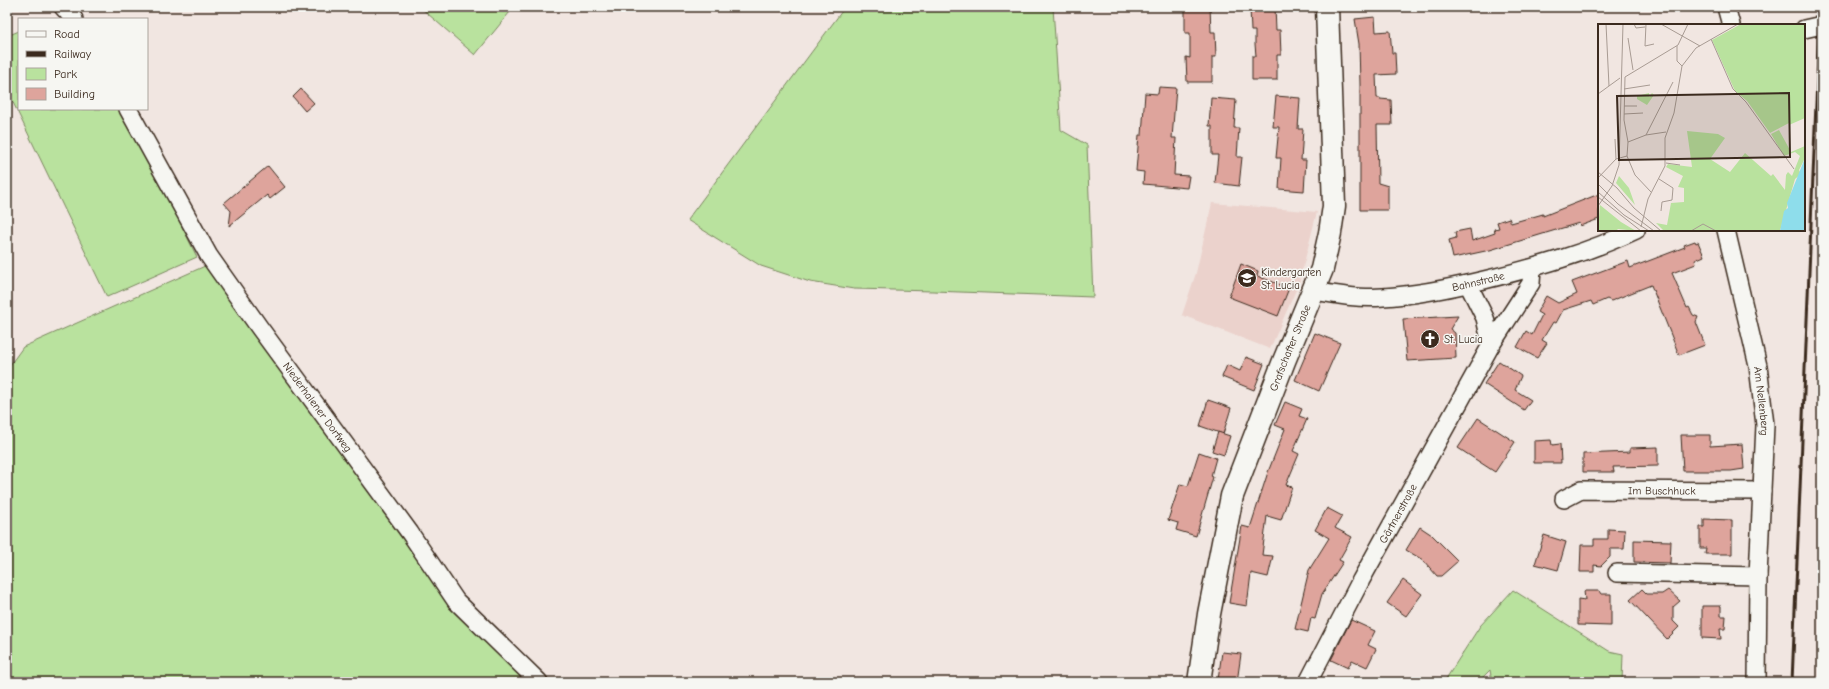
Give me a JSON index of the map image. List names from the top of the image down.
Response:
{
  "streets": {
    "main road": ["Grafschafter Straße"],
    "street": [
      "Bahnstraße",
      "Am Nellenberg",
      "Niederhalener Dorfweg",
      "Im Buschhuck",
      "Gärtnerstraße"
    ]
  },
  "crossings": [
    ["Bahnstraße", "Grafschafter Straße"],
    ["Bahnstraße", "Gärtnerstraße"],
    ["Am Nellenberg", "Im Buschhuck"]
  ],
  "places": {
    "school or university": ["Kindergarten St. Lucia"],
    "church": ["St. Lucia"]
  },
  "legend": [
    "Road",
    "Railway",
    "Park",
    "Building"
  ]
}
